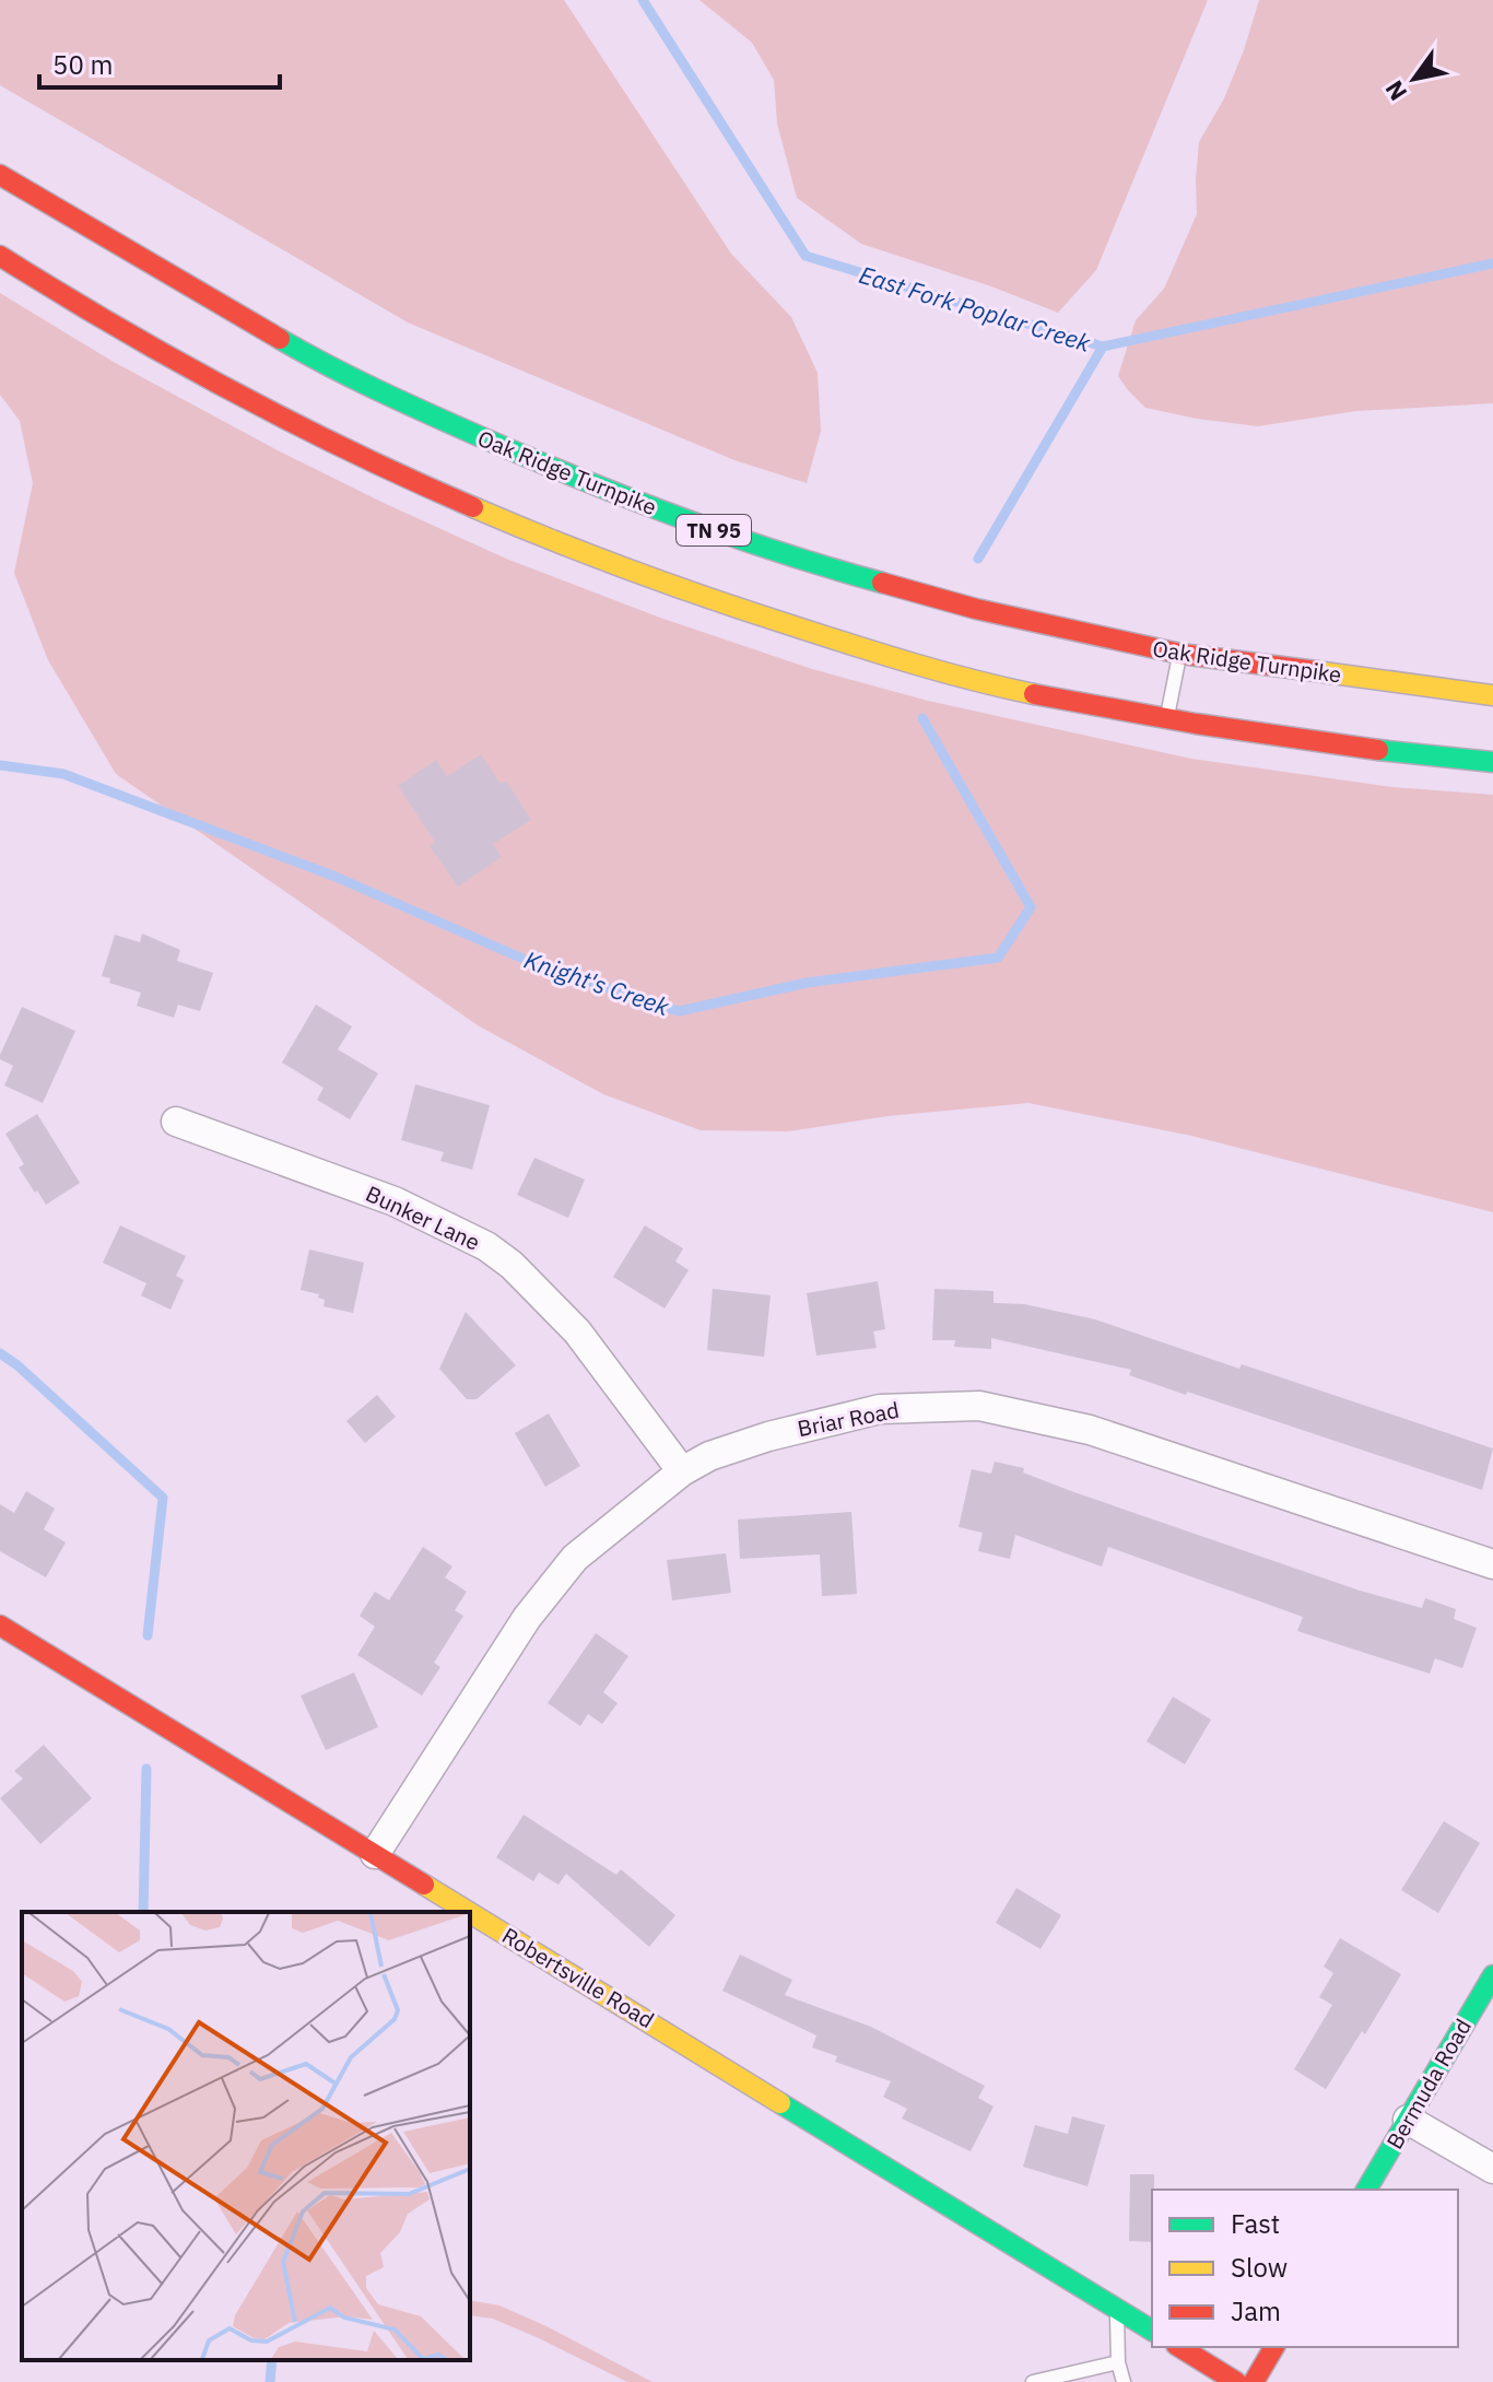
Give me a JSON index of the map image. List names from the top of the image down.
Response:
{
  "streets": {
    "main road": [
      "Oak Ridge Turnpike",
      "TN 95",
      "Robertsville Road",
      "Bermuda Road"
    ],
    "street": ["Bunker Lane", "Briar Road"]
  },
  "crossings": [
    ["Bunker Lane", "Briar Road"],
    ["Briar Road", "Robertsville Road"]
  ],
  "water": ["East Fork Poplar Creek", "Knight's Creek"],
  "legend": ["Fast", "Slow", "Jam"],
  "scale_bar": "50 m",
  "north": "bottom left"
}
